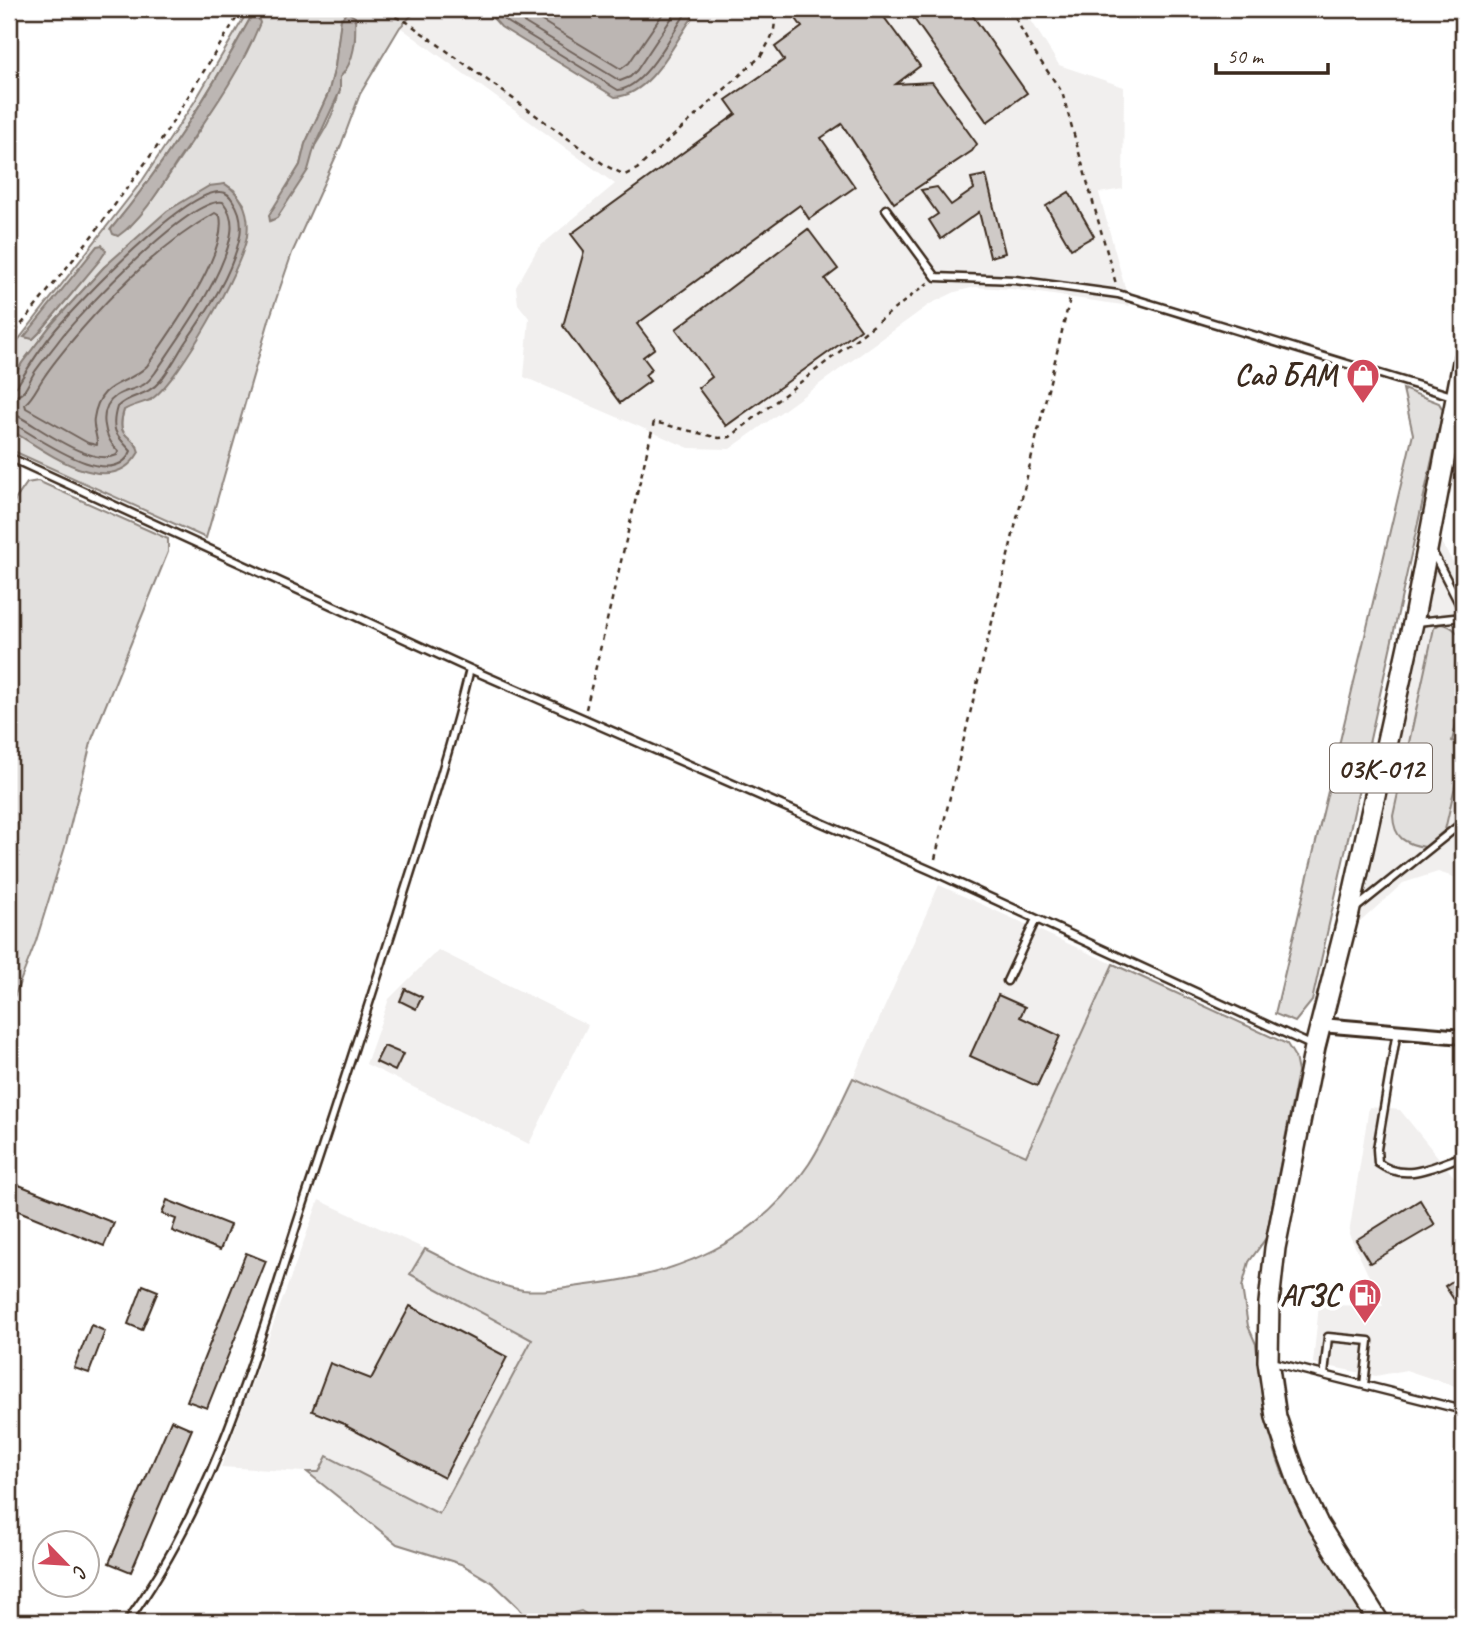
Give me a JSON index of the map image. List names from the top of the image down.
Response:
{
  "streets": {
    "main road": ["03К-012"]
  },
  "places": {
    "shop": ["Сад БАМ"],
    "fuel station": ["АГЗС"]
  },
  "scale_bar": "50 m",
  "north": "bottom right"
}
